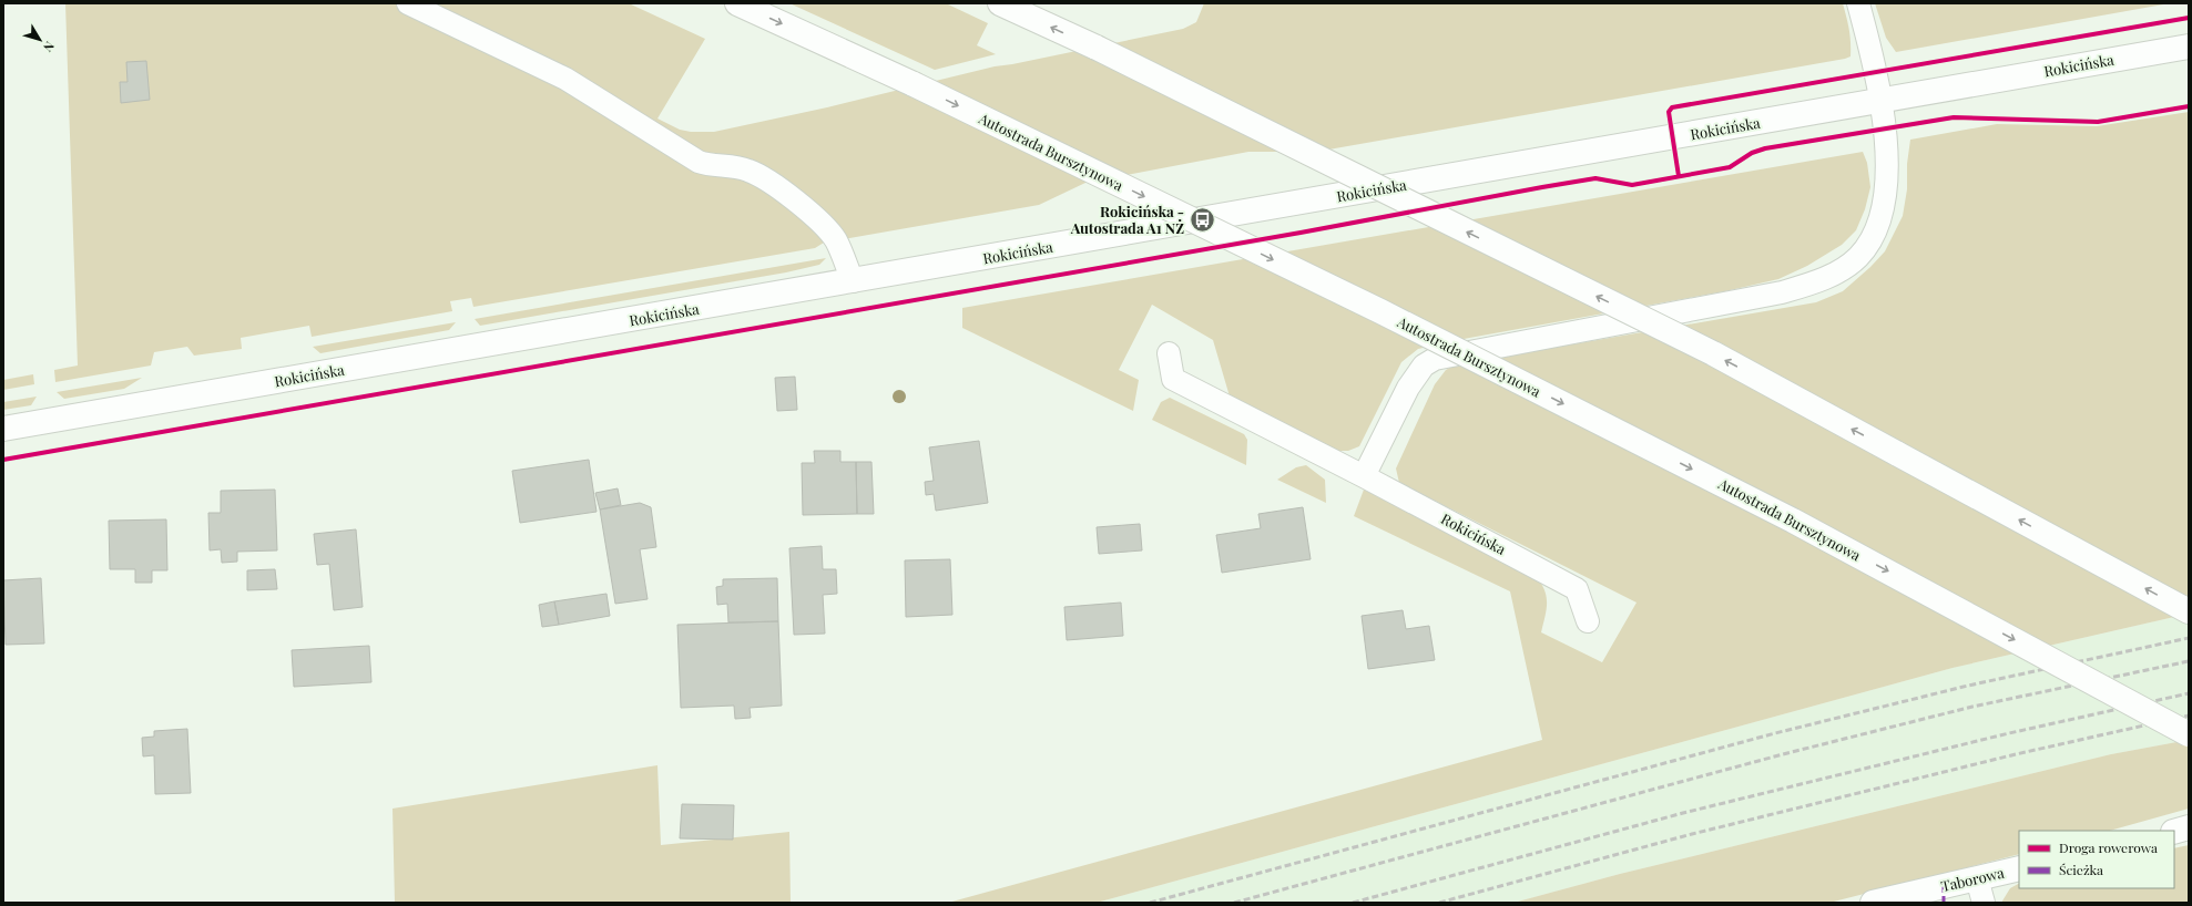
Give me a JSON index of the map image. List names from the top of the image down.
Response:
{
  "streets": {
    "main road": ["Rokicińska", "Autostrada Bursztynowa", "Taborowa"]
  },
  "places": {
    "bus stop": ["Rokicińska - Autostrada A1 NŻ"]
  },
  "legend": ["Droga rowerowa", "Ścieżka"],
  "north": "bottom right"
}
